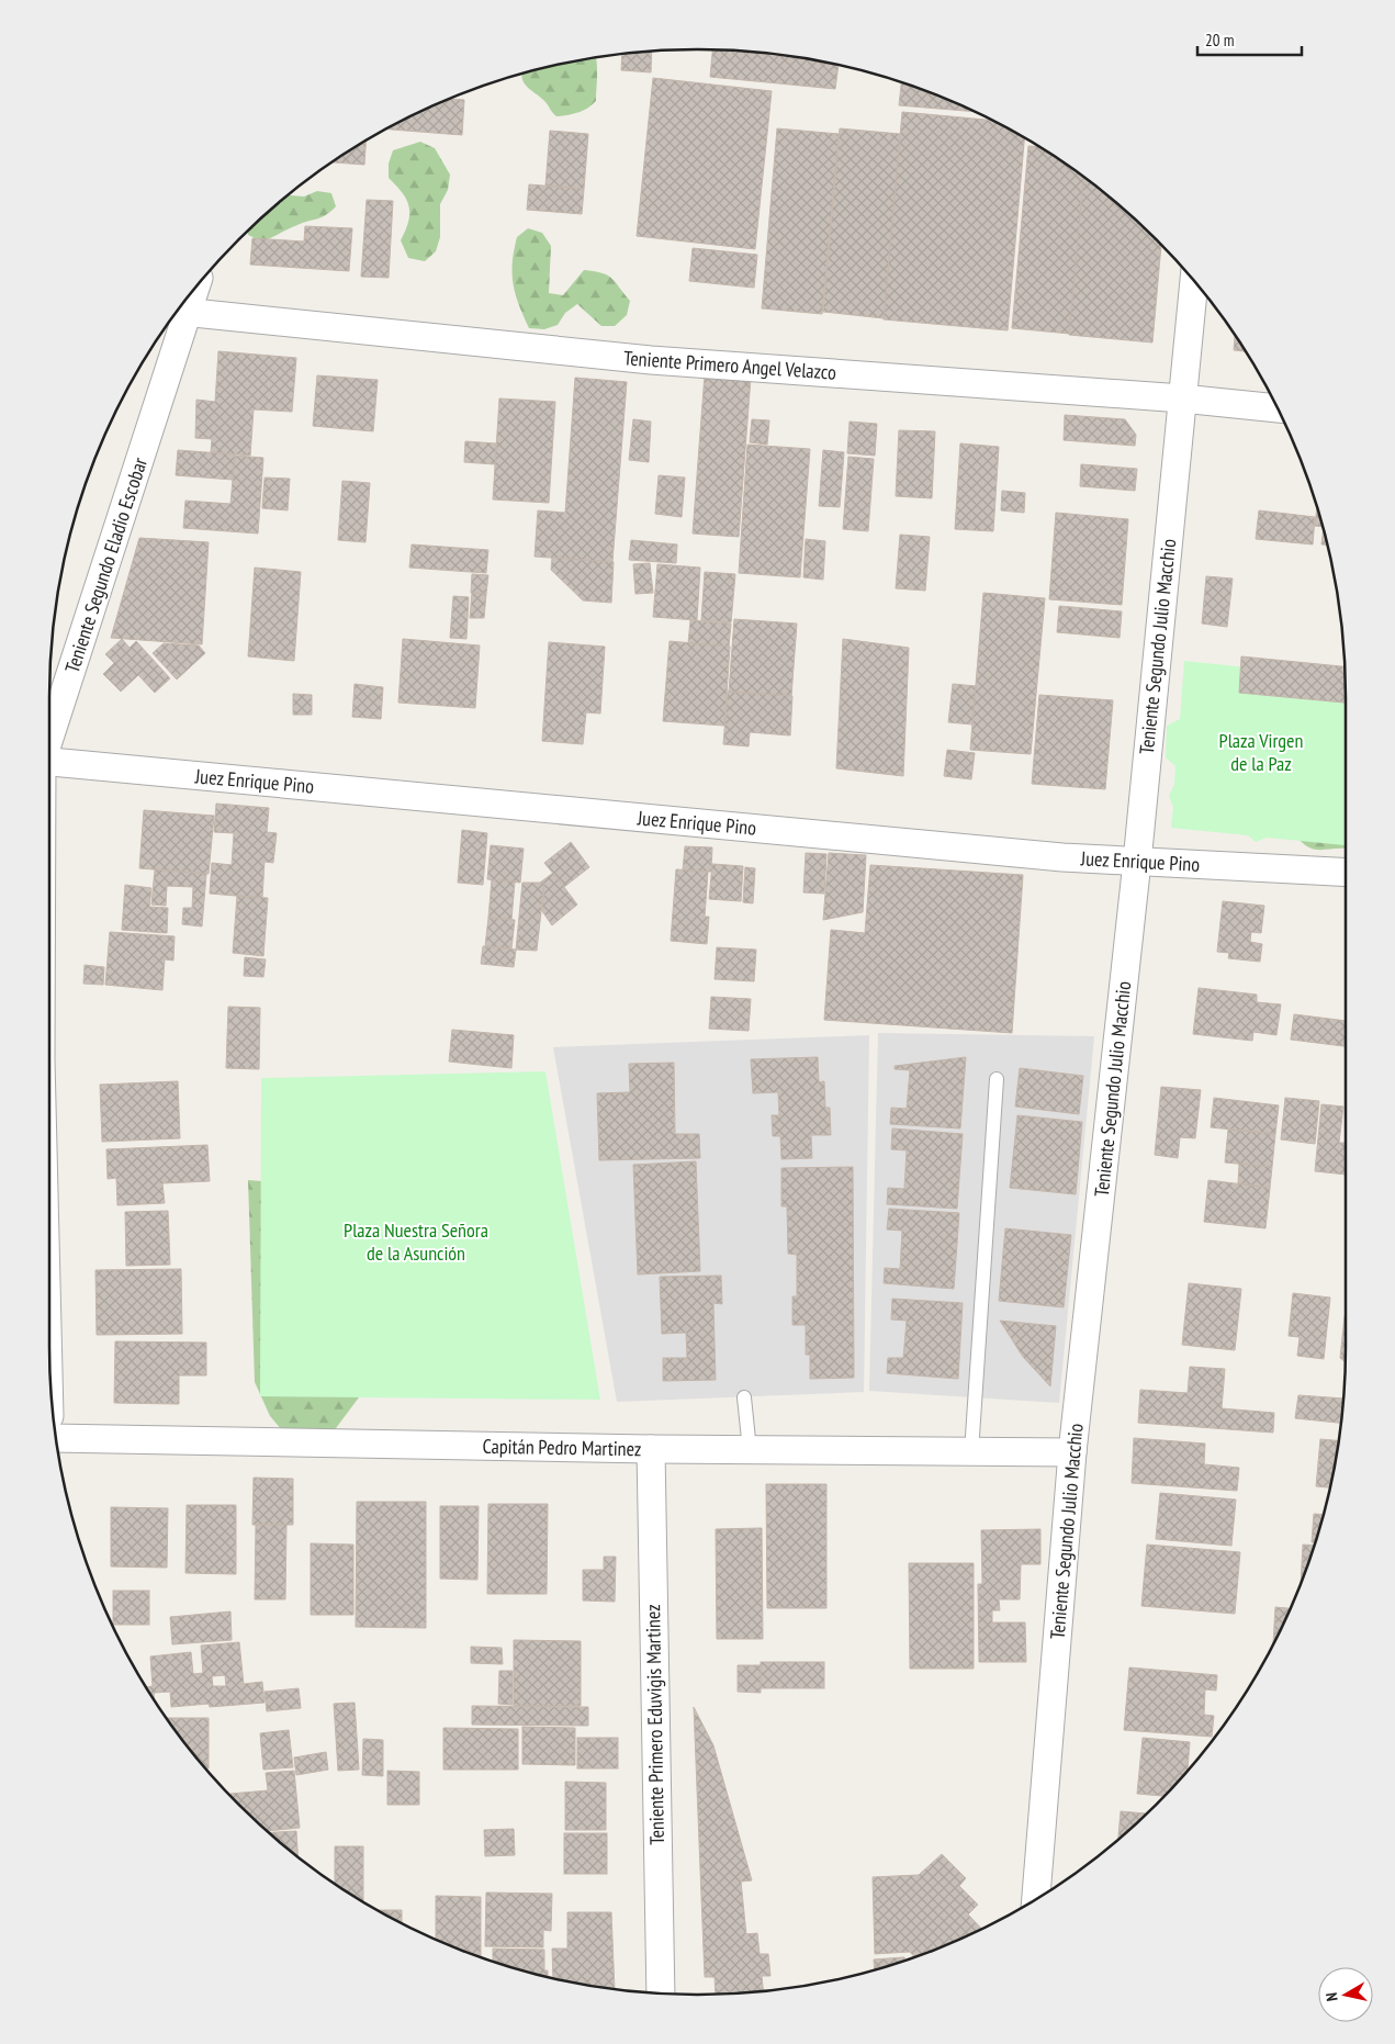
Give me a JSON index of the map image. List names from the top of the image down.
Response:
{
  "streets": {
    "street": [
      "Teniente Primero Angel Velazco",
      "Teniente Segundo Eladio Escobar",
      "Teniente Segundo Julio Macchio",
      "Juez Enrique Pino",
      "Capitán Pedro Martinez",
      "Teniente Primero Eduvigis Martinez"
    ]
  },
  "crossings": [
    ["Teniente Primero Angel Velazco", "Teniente Segundo Eladio Escobar"],
    ["Teniente Primero Angel Velazco", "Teniente Segundo Julio Macchio"],
    ["Teniente Segundo Julio Macchio", "Juez Enrique Pino"],
    ["Teniente Segundo Julio Macchio", "Capitán Pedro Martinez"],
    ["Capitán Pedro Martinez", "Teniente Primero Eduvigis Martinez"]
  ],
  "parks": ["Plaza Virgen de la Paz", "Plaza Nuestra Señora de la Asunción"],
  "scale_bar": "20 m",
  "north": "left"
}
